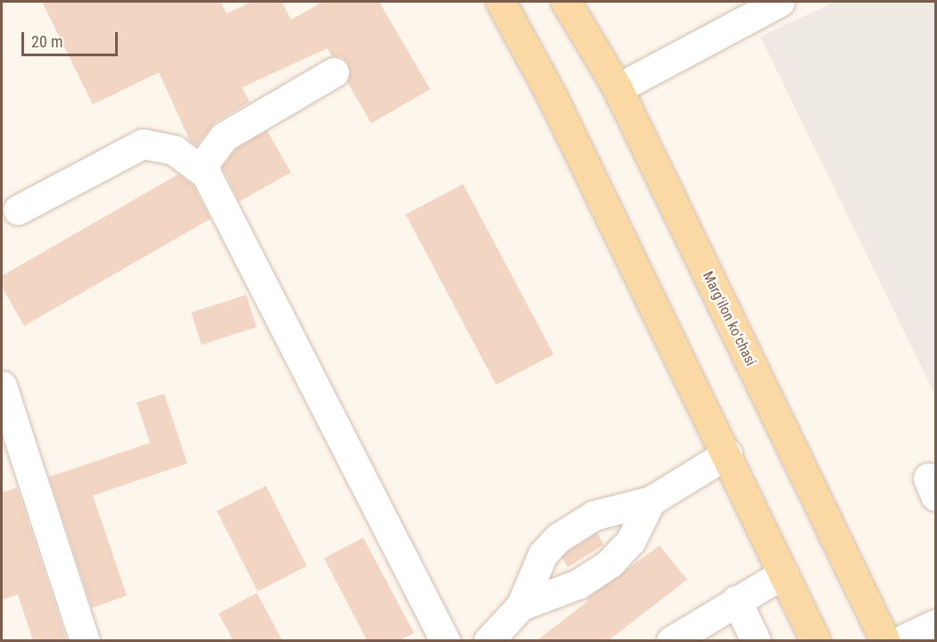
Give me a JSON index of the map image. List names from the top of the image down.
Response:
{
  "streets": {
    "main road": ["Margʻilon koʻchasi"]
  },
  "scale_bar": "20 m"
}
